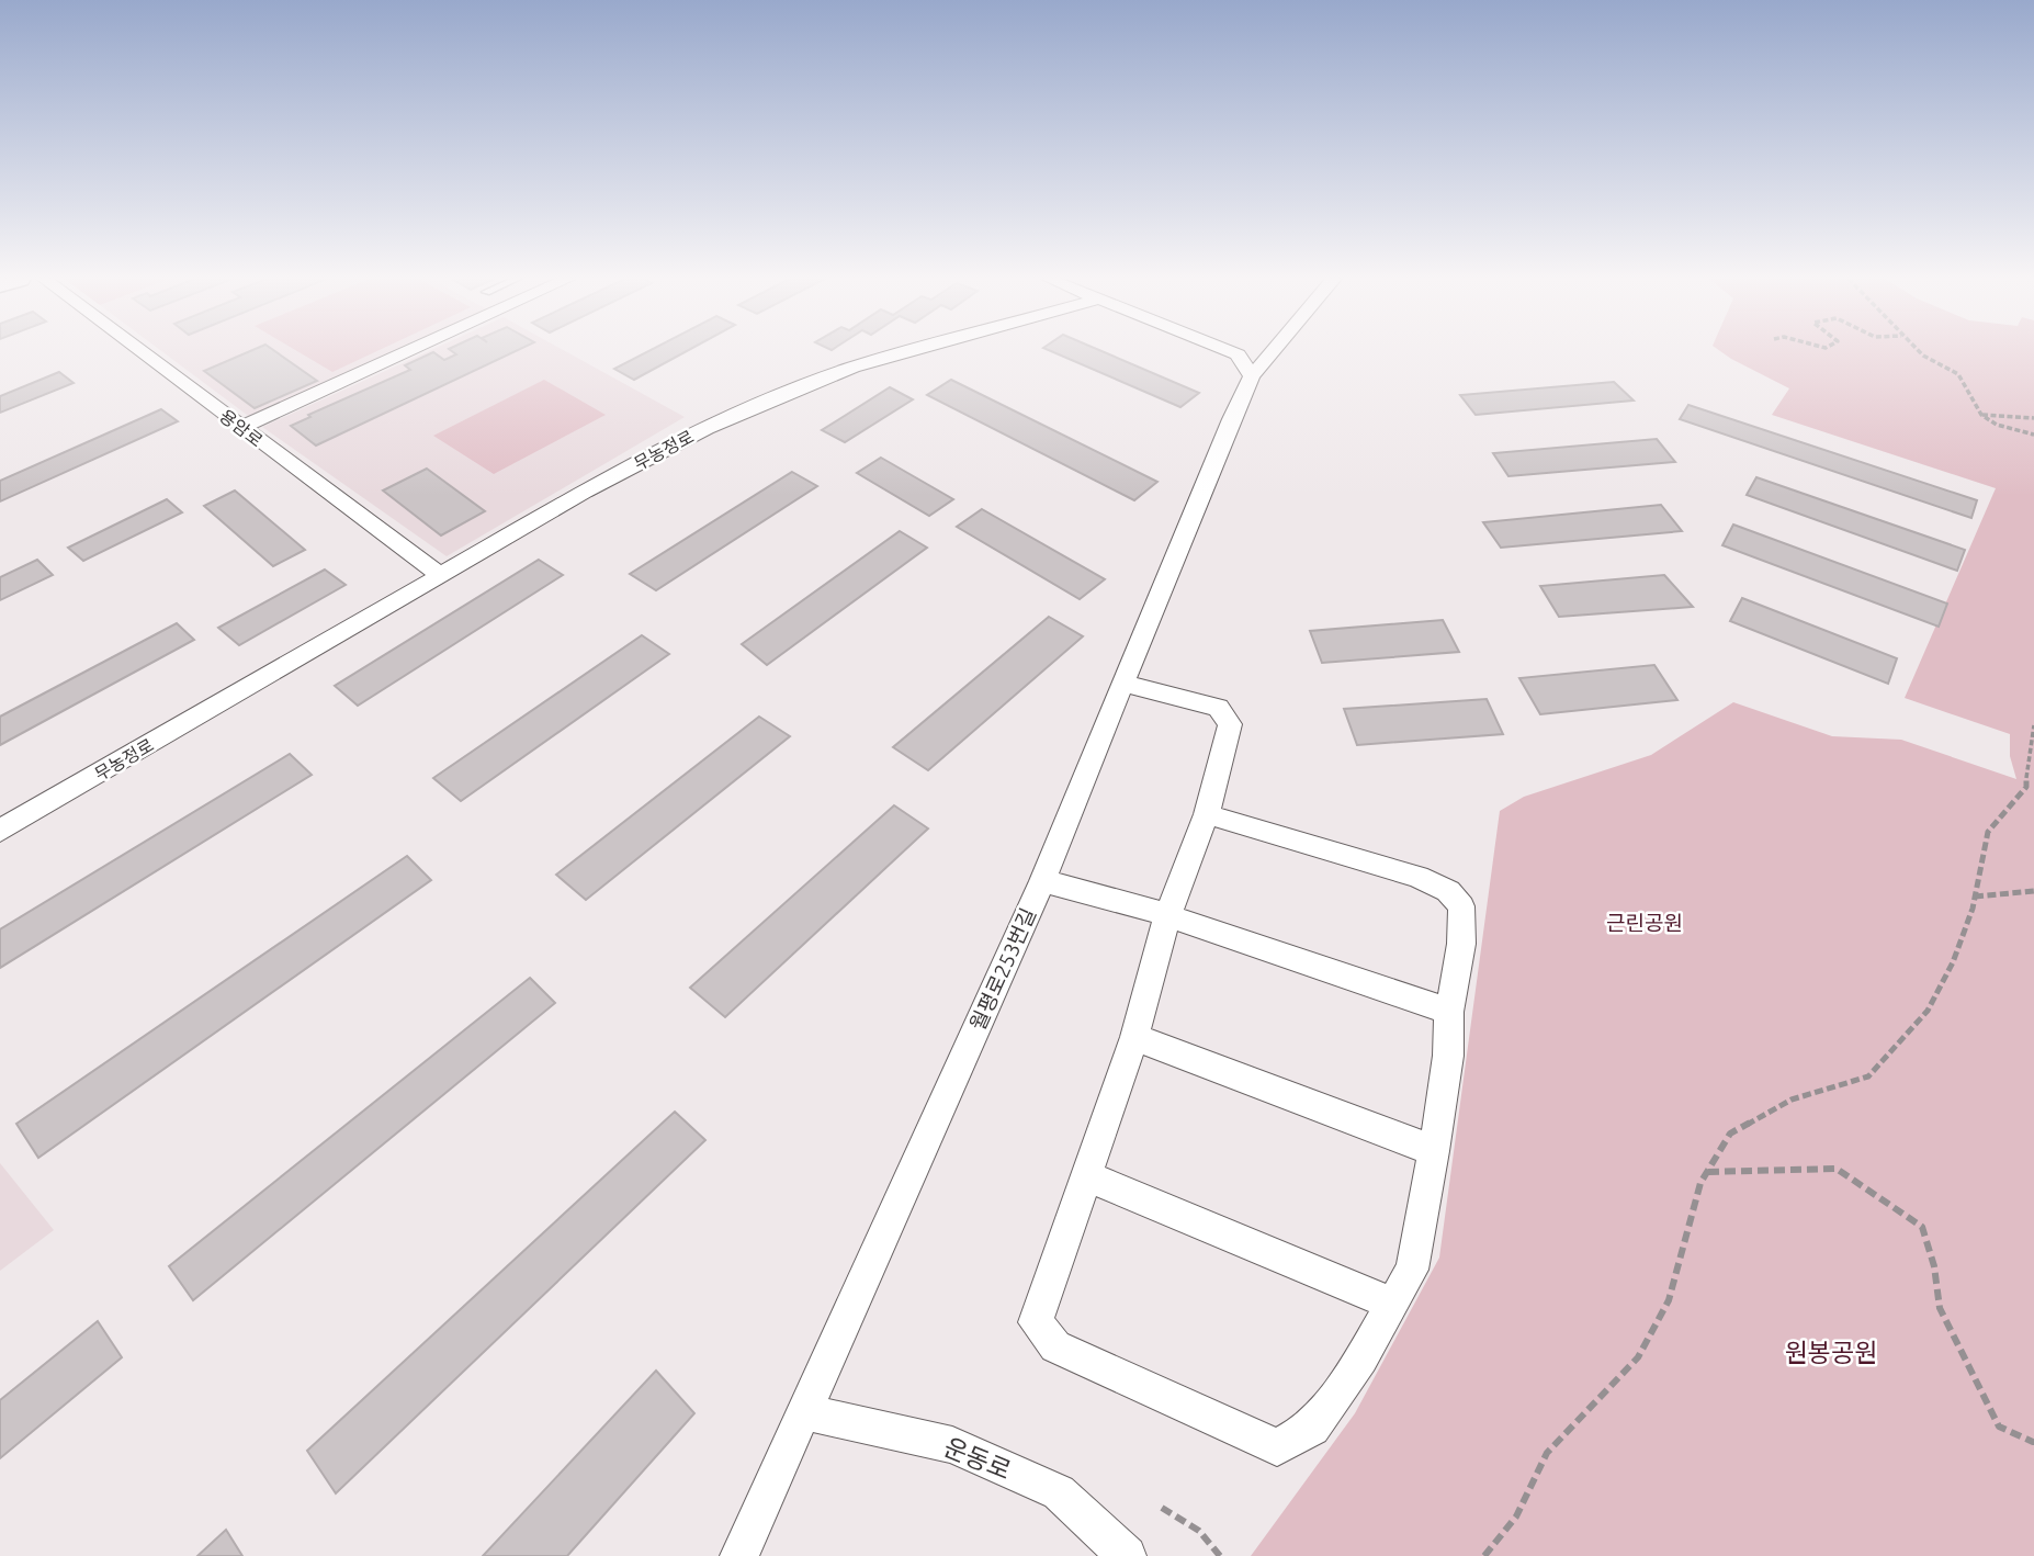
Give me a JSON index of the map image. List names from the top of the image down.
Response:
{
  "streets": {
    "street": [
      "용암로",
      "무농정로",
      "월평로253번길",
      "운동로"
    ]
  },
  "crossings": [
    ["용암로", "무농정로"],
    ["월평로253번길", "운동로"]
  ],
  "parks": ["근린공원", "원봉공원"]
}
